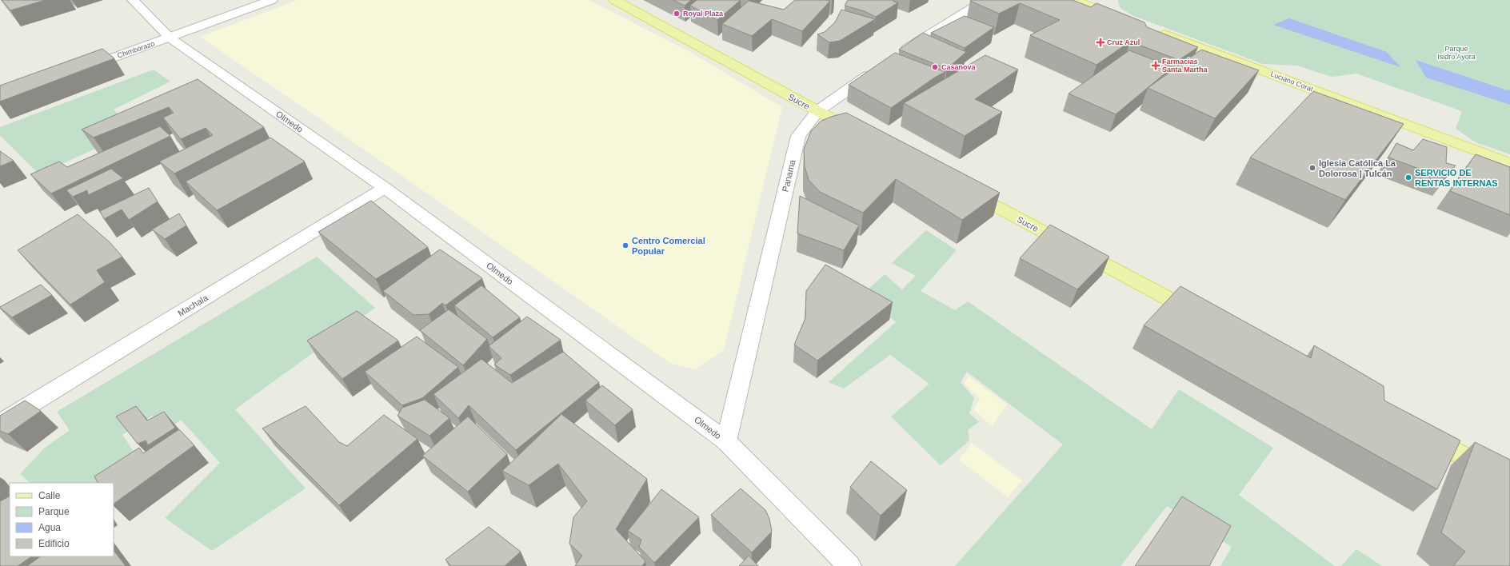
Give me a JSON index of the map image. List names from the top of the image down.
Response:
{
  "streets": {
    "main road": ["Luciano Coral", "Sucre"],
    "street": [
      "Chimborazo",
      "Olmedo",
      "Panama",
      "Machala"
    ]
  },
  "crossings": [
    ["Chimborazo", "Olmedo"],
    ["Sucre", "Panama"],
    ["Olmedo", "Panama"],
    ["Olmedo", "Machala"]
  ],
  "parks": ["Parque Isidro Ayora"],
  "places": {
    "other": [
      "Royal Plaza",
      "Casanova",
      "Iglesia Católica La Dolorosa | Tulcán",
      "SERVICIO DE RENTAS INTERNAS",
      "Centro Comercial Popular"
    ],
    "health": ["Cruz Azul", "Farmacias Santa Martha"]
  },
  "legend": [
    "Calle",
    "Parque",
    "Agua",
    "Edificio"
  ]
}
